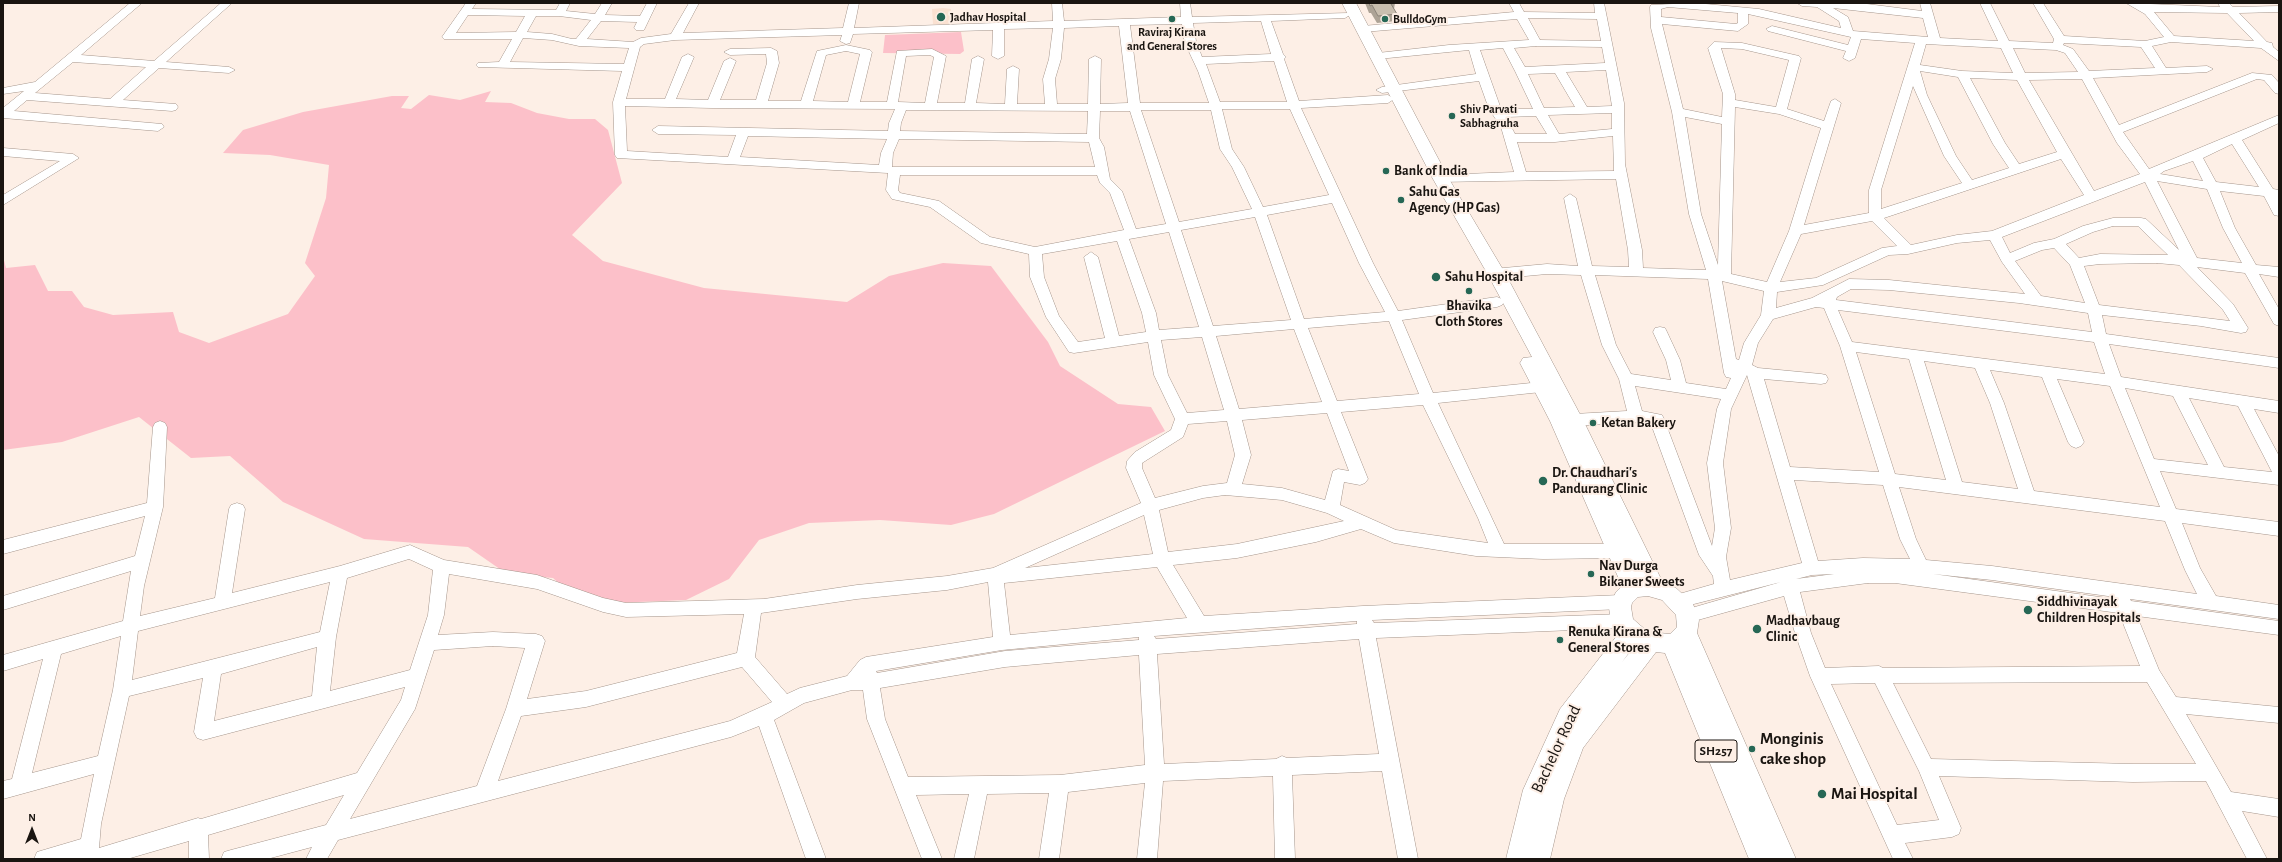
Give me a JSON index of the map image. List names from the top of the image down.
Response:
{
  "streets": {
    "main road": ["Bachelor Road", "SH257"]
  },
  "crossings": [
    ["Bachelor Road", "SH257"]
  ],
  "places": [
    "Jadhav Hospital",
    "Raviraj Kirana and General Stores",
    "BulldoGym",
    "Shiv Parvati Sabhagruha",
    "Bank of India",
    "Sahu Gas Agency (HP Gas)",
    "Sahu Hospital",
    "Bhavika Cloth Stores",
    "Ketan Bakery",
    "Dr. Chaudhari's Pandurang Clinic",
    "Nav Durga Bikaner Sweets",
    "Siddhivinayak Children Hospitals",
    "Madhavbaug Clinic",
    "Renuka Kirana & General Stores",
    "Monginis cake shop",
    "Mai Hospital"
  ],
  "north": "top"
}
